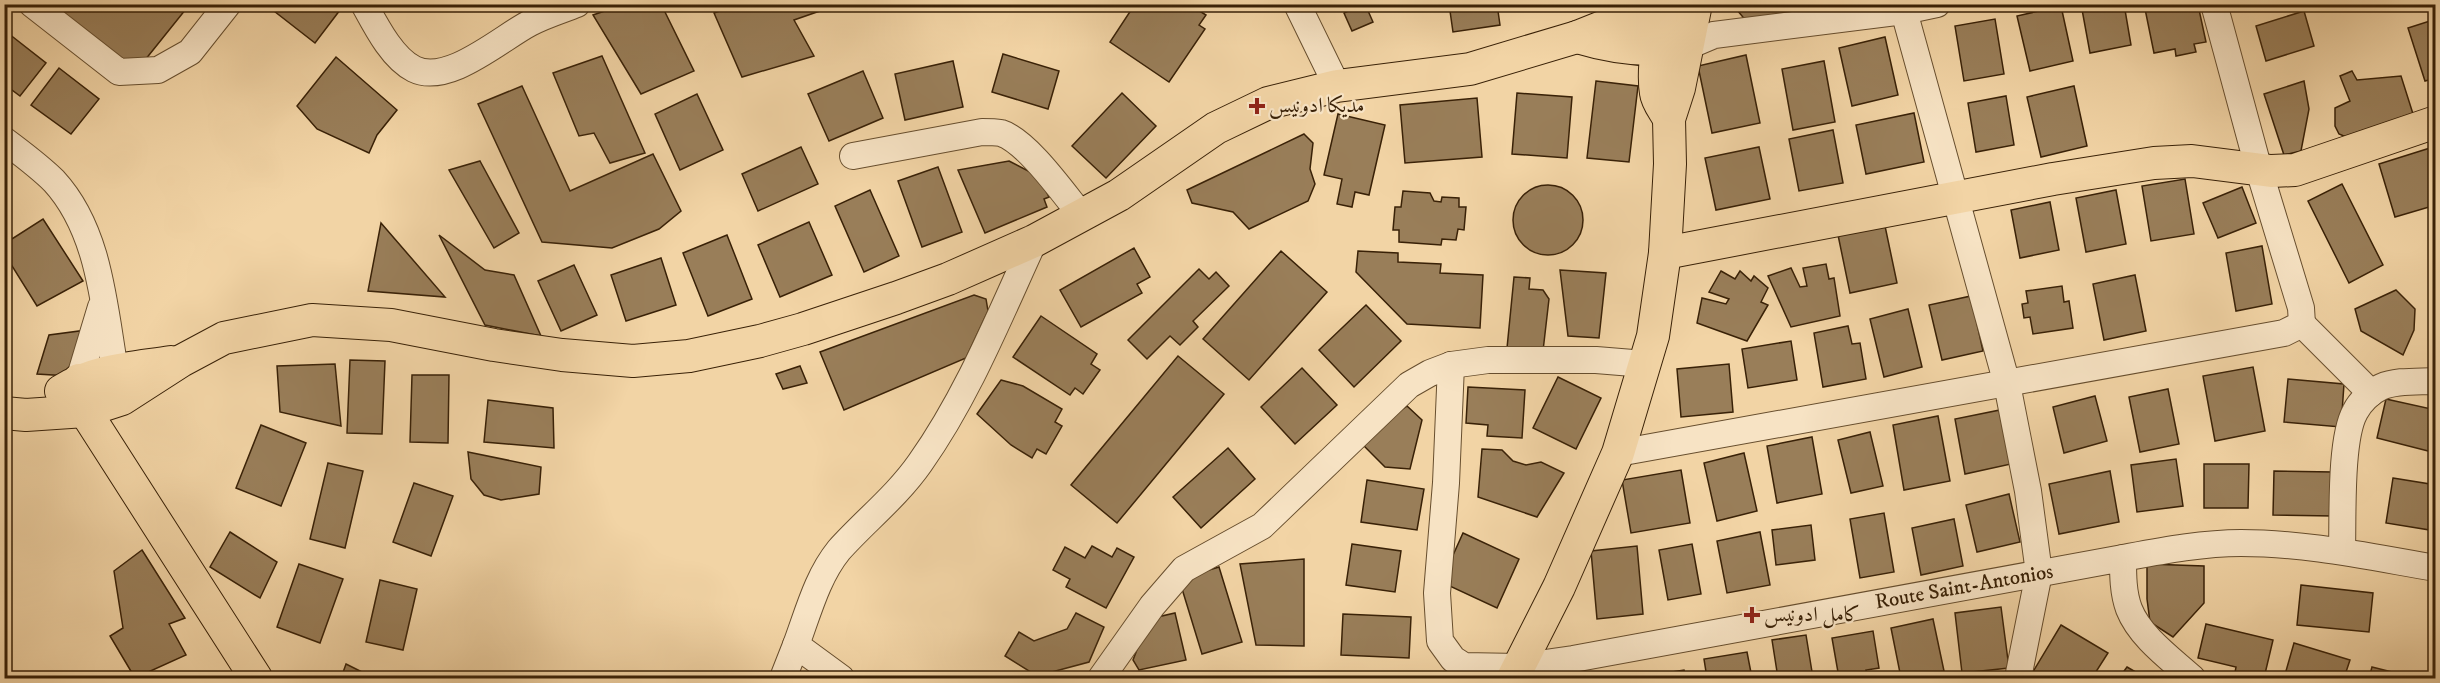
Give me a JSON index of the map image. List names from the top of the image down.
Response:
{
  "streets": {
    "street": ["Route Saint-Antonios"]
  },
  "places": {
    "health": ["مديكا ادونيس", "كامل ادونيس"]
  }
}
